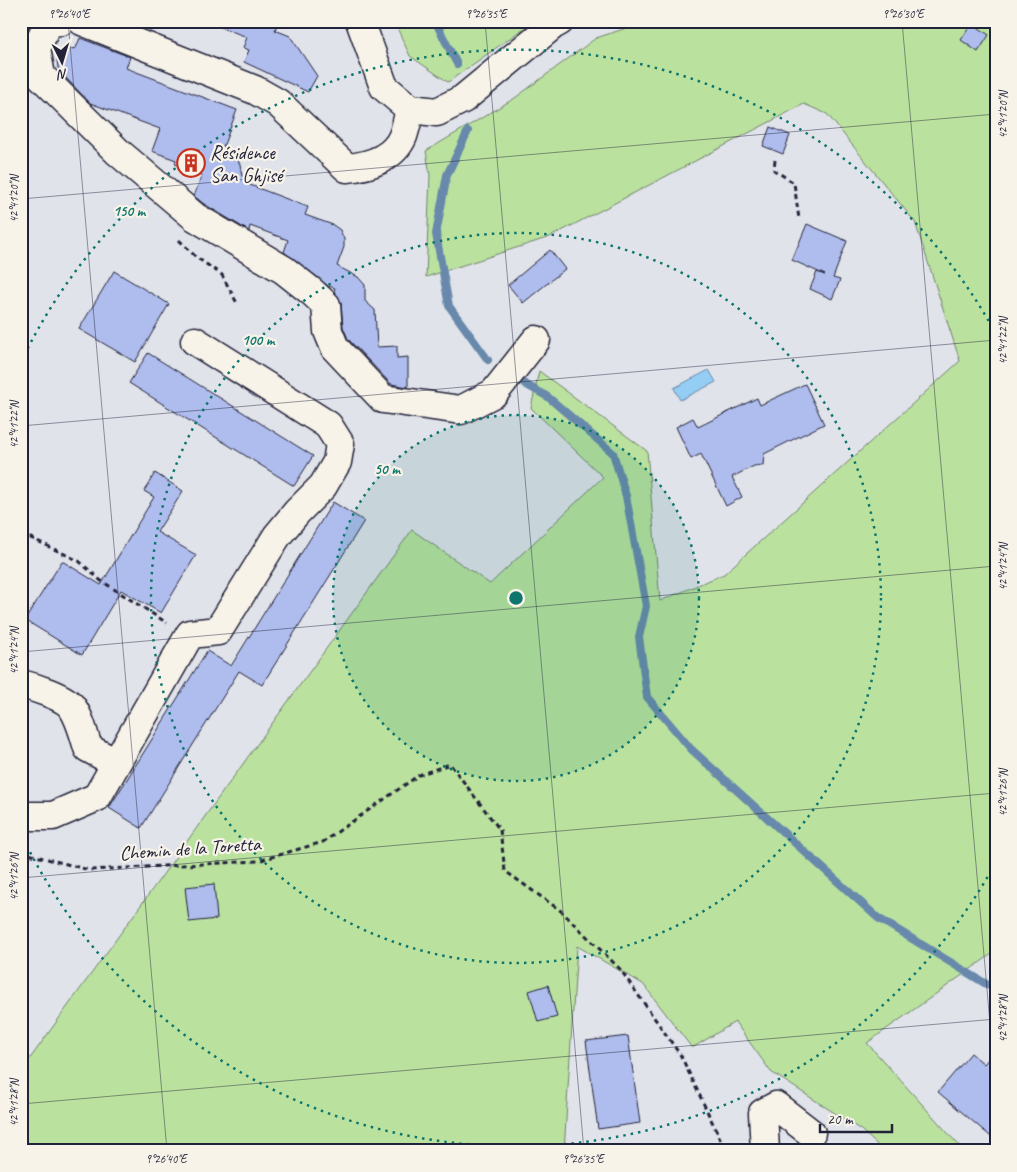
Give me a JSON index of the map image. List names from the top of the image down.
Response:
{
  "streets": {
    "path": ["Chemin de la Toretta"]
  },
  "places": {
    "building": ["Résidence San Ghjisé"]
  },
  "scale_bar": "20 m",
  "north": "bottom",
  "coordinates": [
    "9°26'40\"E",
    "9°26'35\"E",
    "9°26'30\"E",
    "42°41'20\"N",
    "42°41'22\"N",
    "42°41'24\"N",
    "42°41'26\"N",
    "42°41'28\"N"
  ],
  "rings": ["150 m", "100 m", "50 m"]
}
